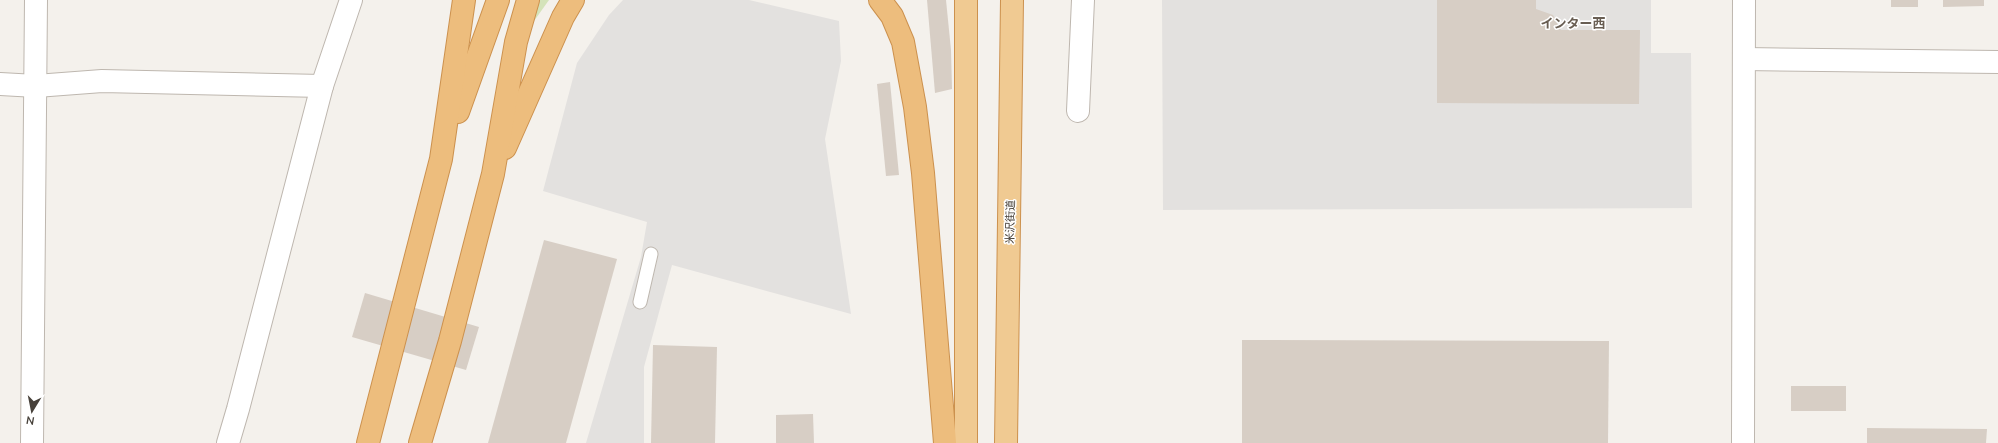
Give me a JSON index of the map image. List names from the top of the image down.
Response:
{
  "streets": {
    "highway": ["米沢街道"]
  },
  "districts": ["インター西"],
  "north": "bottom"
}
